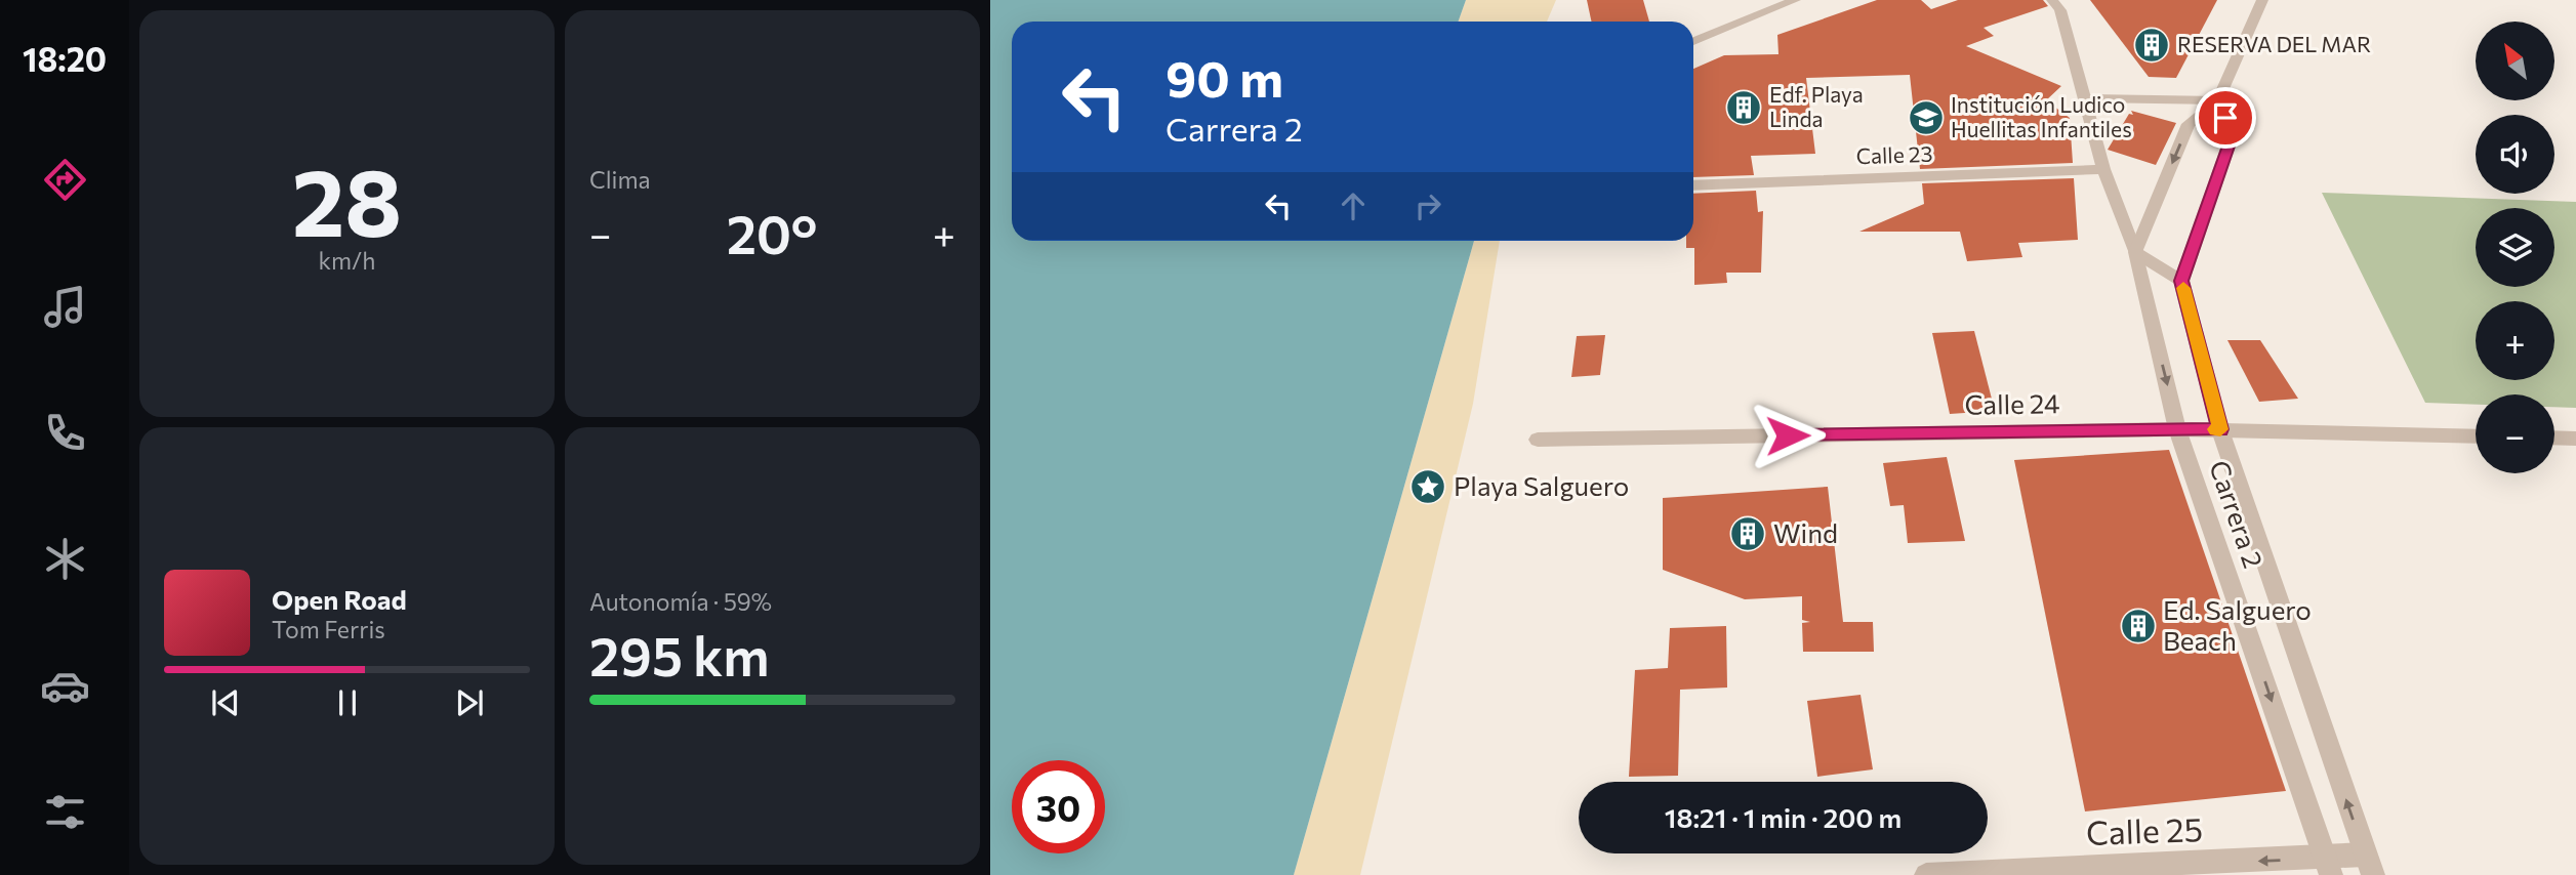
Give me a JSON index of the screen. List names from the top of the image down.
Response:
{
  "streets": {
    "street": [
      "Calle 23",
      "Calle 24",
      "Carrera 2",
      "Calle 25"
    ]
  },
  "crossings": [
    ["Calle 23", "Carrera 2"],
    ["Calle 24", "Carrera 2"],
    ["Carrera 2", "Calle 25"]
  ],
  "one_way": ["Calle 25"],
  "places": {
    "building": [
      "RESERVA DEL MAR",
      "Edf. Playa Linda",
      "Wind",
      "Ed. Salguero Beach"
    ],
    "school or university": ["Institución Ludico Huellitas Infantiles"],
    "place": ["Playa Salguero"]
  },
  "north": "top left",
  "page": {
    "tabs": "18:20",
    "tile": [
      ["28", "km/h"],
      "Clima",
      ["Autonomía · 59%", "295 km"]
    ],
    "map_buttons": ["+", "−"],
    "turn": ["90 m", "Carrera 2"],
    "heat": ["−", "20°", "+"],
    "song": ["Open Road", "Tom Ferris"],
    "limit": "30",
    "trip": "18:21 · 1 min · 200 m"
  }
}
